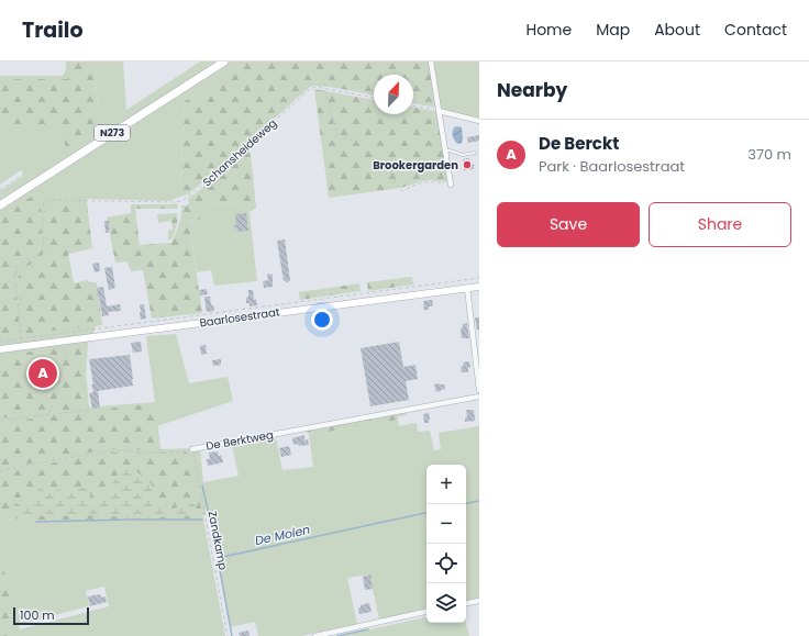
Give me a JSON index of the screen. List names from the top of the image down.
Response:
{
  "streets": {
    "main road": ["N273"],
    "street": ["Baarlosestraat", "De Berktweg"],
    "path": ["Schansheideweg", "Zandkamp"]
  },
  "crossings": [
    ["De Berktweg", "Zandkamp"]
  ],
  "water": ["De Molen"],
  "places": ["Brookergarden"],
  "scale_bar": "100 m",
  "north": "top right",
  "page": {
    "header": "Trailo",
    "nav": [
      "Home",
      "Map",
      "About",
      "Contact"
    ],
    "heading": "Nearby",
    "list": [
      {
        "mark": "A",
        "name": "De Berckt",
        "note": "Park · Baarlosestraat",
        "value": "370 m"
      }
    ],
    "buttons": ["Save", "Share"],
    "pins": "A",
    "map_buttons": ["+", "−"],
    "scale": "100 m"
  }
}
